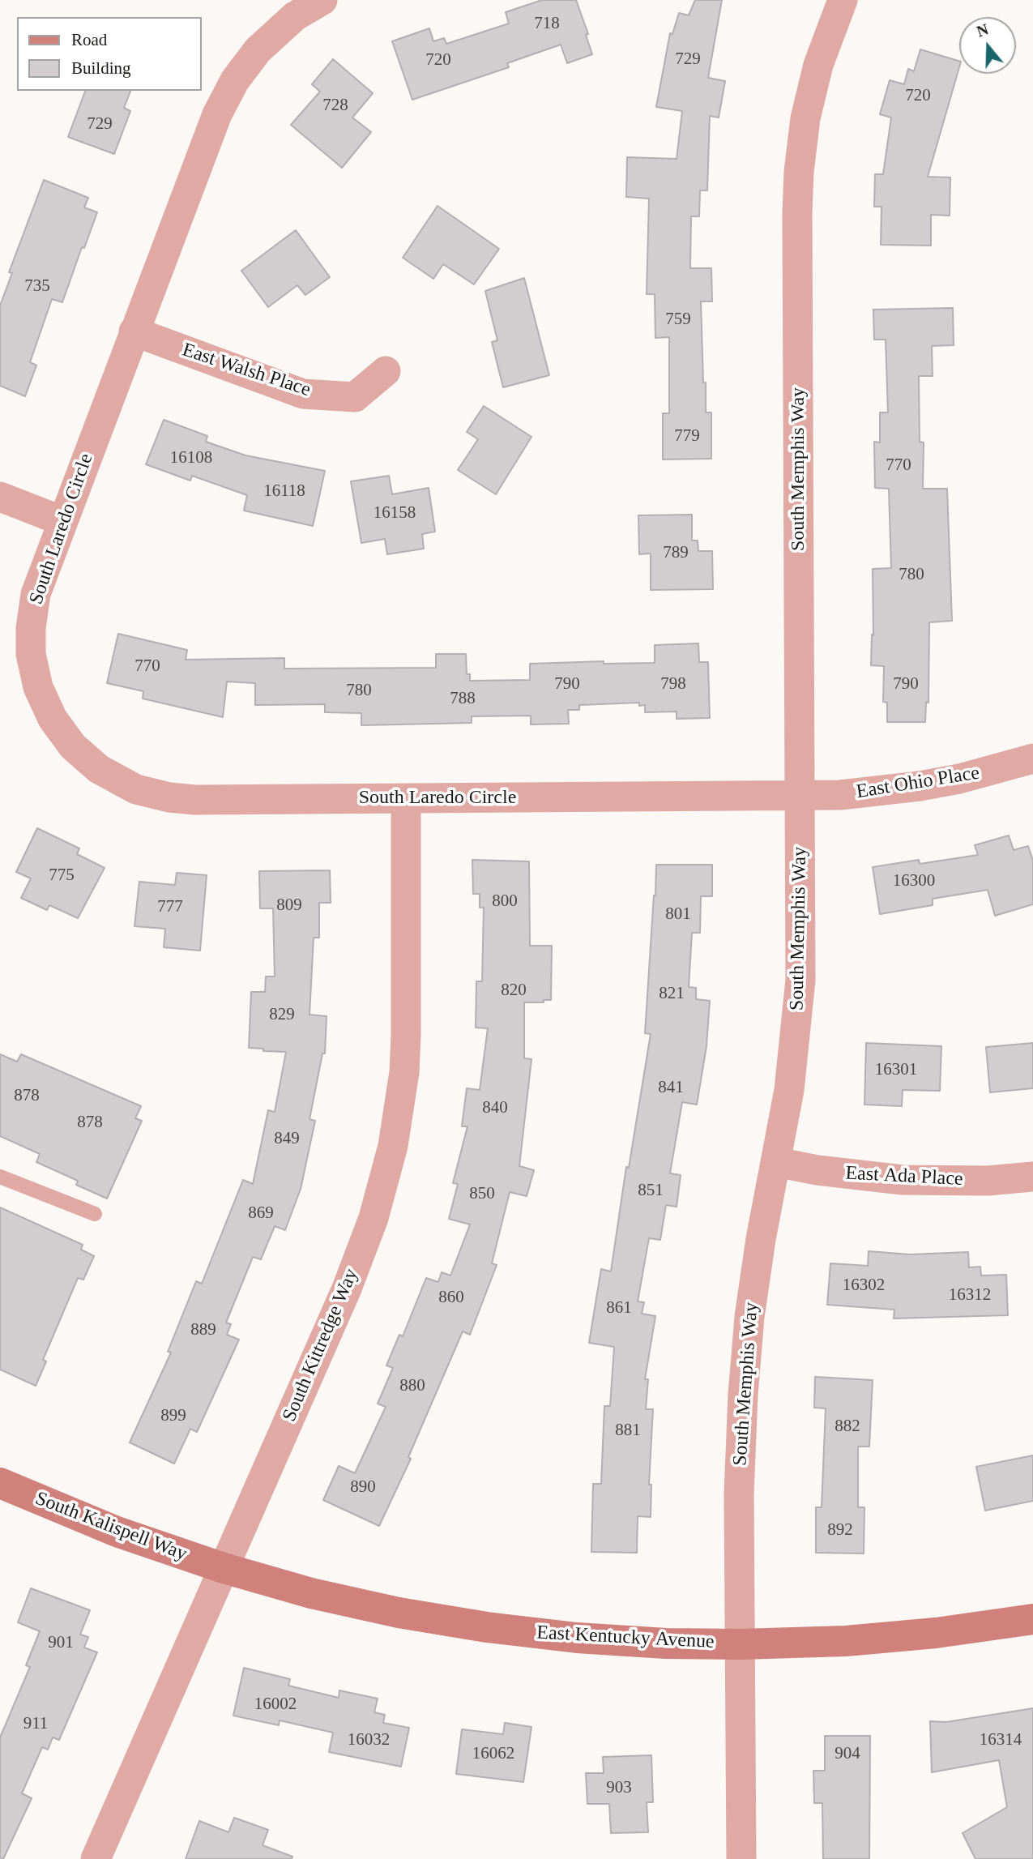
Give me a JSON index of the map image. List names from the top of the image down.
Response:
{
  "streets": {
    "street": [
      "East Walsh Place",
      "South Memphis Way",
      "South Laredo Circle",
      "East Ohio Place",
      "East Ada Place",
      "South Kittredge Way",
      "South Kalispell Way",
      "East Kentucky Avenue"
    ]
  },
  "crossings": [
    ["East Walsh Place", "South Laredo Circle"],
    ["South Memphis Way", "South Laredo Circle"],
    ["South Memphis Way", "East Ohio Place"],
    ["South Memphis Way", "East Ada Place"],
    ["South Memphis Way", "East Kentucky Avenue"],
    ["South Laredo Circle", "East Ohio Place"],
    ["South Laredo Circle", "South Kittredge Way"],
    ["South Kittredge Way", "South Kalispell Way"],
    ["South Kittredge Way", "East Kentucky Avenue"],
    ["South Kalispell Way", "East Kentucky Avenue"]
  ],
  "house_numbers": [
    "718",
    "729",
    "720",
    "720",
    "728",
    "729",
    "735",
    "759",
    "779",
    "16108",
    "770",
    "16118",
    "16158",
    "789",
    "780",
    "770",
    "790",
    "798",
    "790",
    "780",
    "788",
    "775",
    "16300",
    "800",
    "809",
    "777",
    "801",
    "820",
    "821",
    "829",
    "16301",
    "841",
    "878",
    "840",
    "878",
    "849",
    "851",
    "850",
    "869",
    "16302",
    "16312",
    "860",
    "861",
    "889",
    "880",
    "899",
    "882",
    "881",
    "890",
    "892",
    "901",
    "16002",
    "911",
    "16032",
    "16314",
    "16062",
    "904",
    "903"
  ],
  "legend": ["Road", "Building"],
  "north": "top"
}
